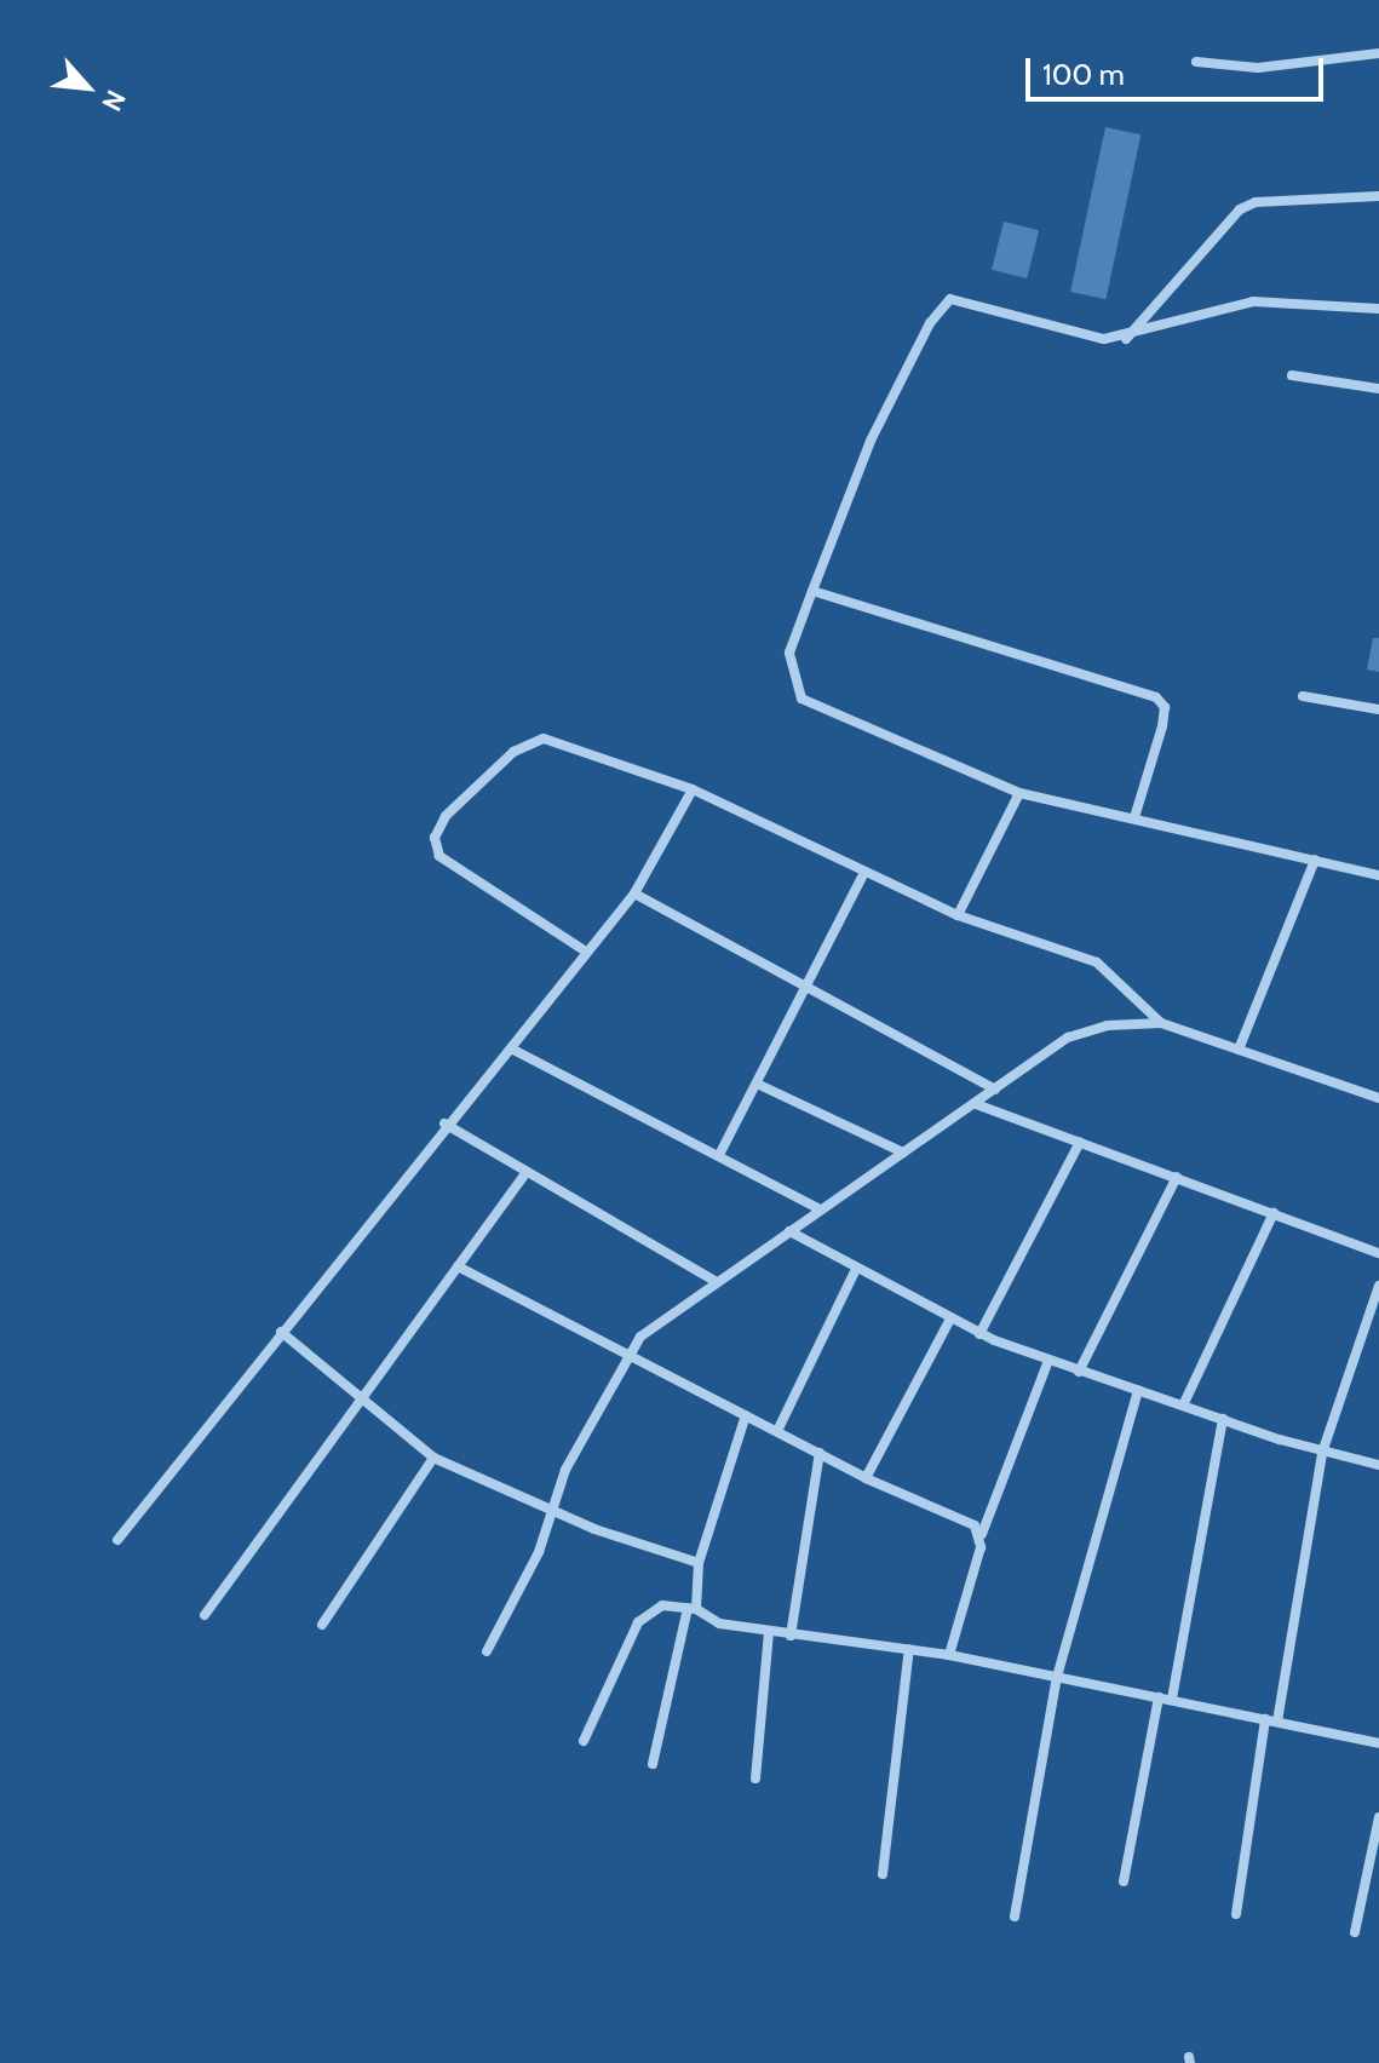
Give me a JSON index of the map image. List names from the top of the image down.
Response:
{
  "scale_bar": "100 m",
  "north": "bottom right"
}
